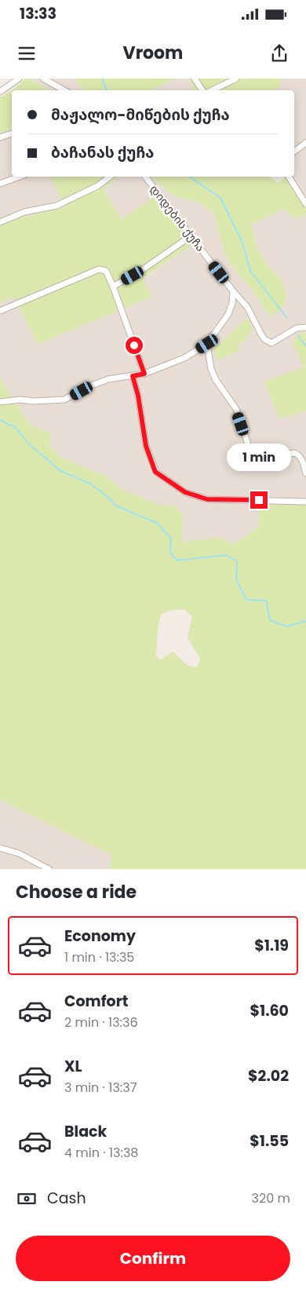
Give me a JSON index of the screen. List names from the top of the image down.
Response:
{
  "streets": {
    "street": ["დიდების ქუჩა"]
  },
  "page": {
    "status": "13:33",
    "header": "Vroom",
    "banner": ["მაჟალო-მიწების ქუჩა", "ბაჩანას ქუჩა"],
    "bubble": "1 min",
    "heading": "Choose a ride",
    "list": [
      {
        "name": "Economy",
        "note": "1 min · 13:35",
        "value": "$1.19"
      },
      {
        "name": "Comfort",
        "note": "2 min · 13:36",
        "value": "$1.60"
      },
      {
        "name": "XL",
        "note": "3 min · 13:37",
        "value": "$2.02"
      },
      {
        "name": "Black",
        "note": "4 min · 13:38",
        "value": "$1.55"
      }
    ],
    "pay": ["Cash", "320 m"],
    "buttons": "Confirm"
  }
}
